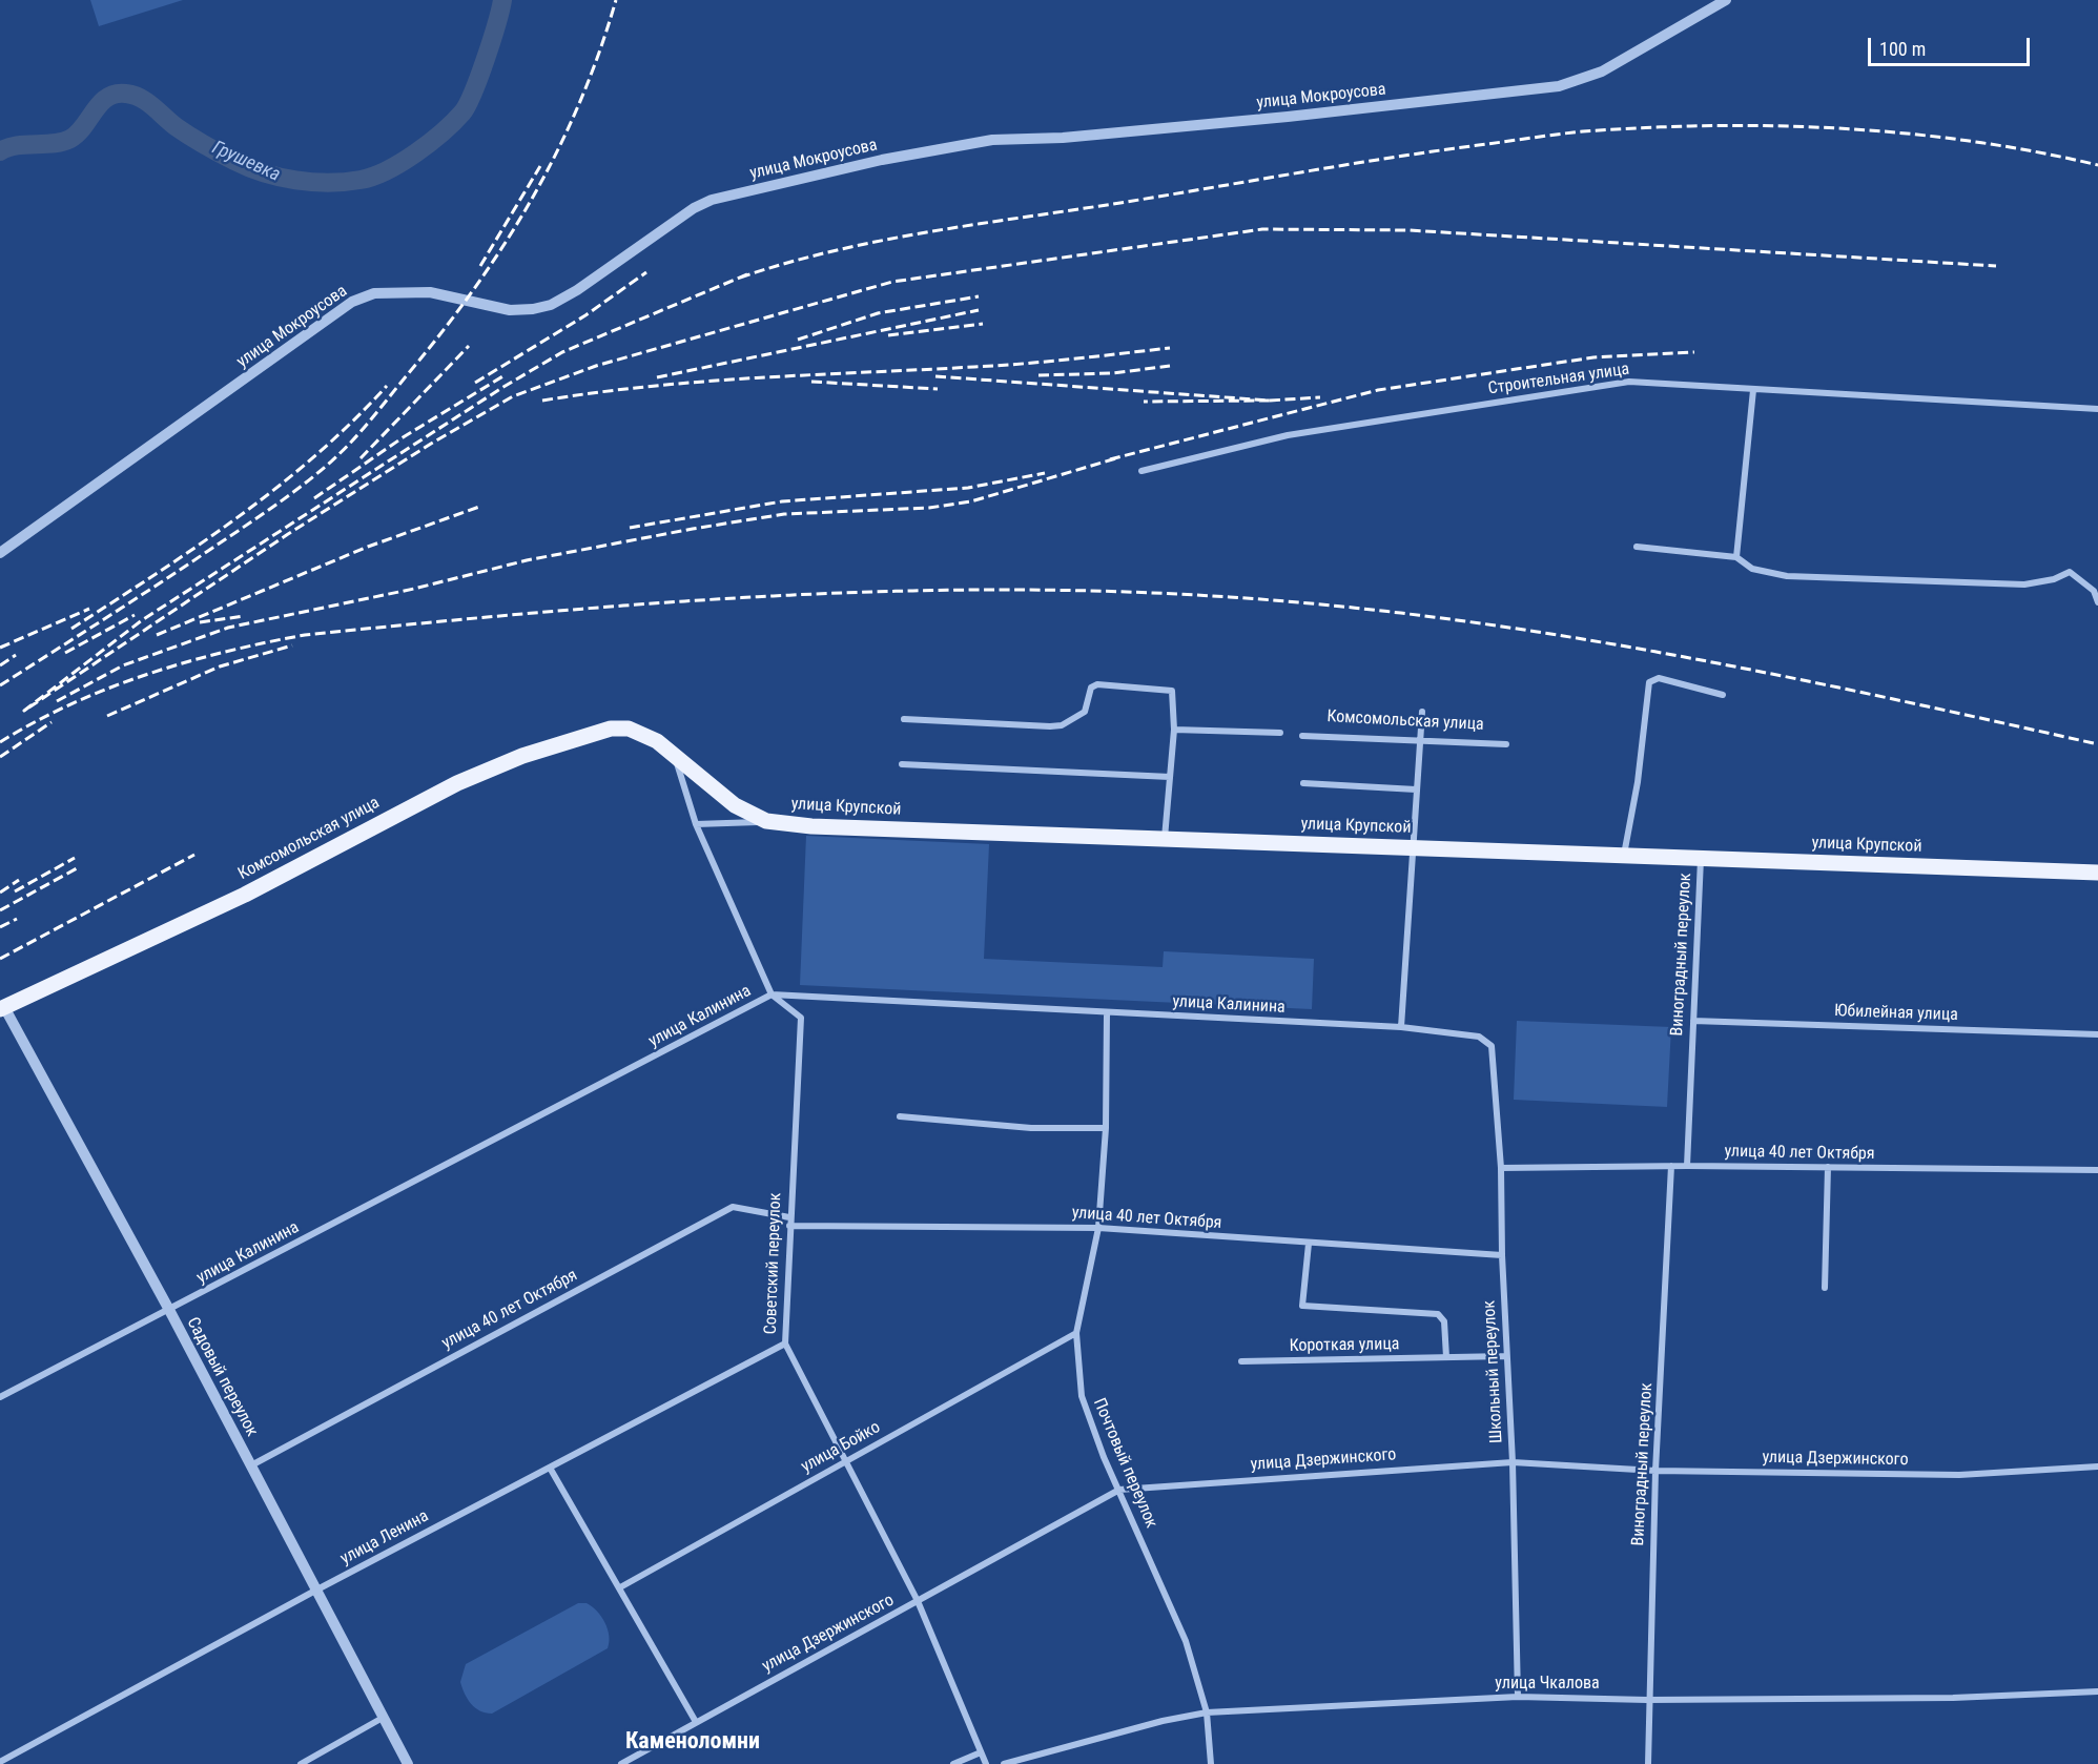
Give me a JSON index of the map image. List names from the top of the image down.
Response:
{
  "streets": {
    "main road": ["Комсомольская улица", "улица Крупской"],
    "street": [
      "улица Мокроусова",
      "Строительная улица",
      "Виноградный переулок",
      "улица Калинина",
      "Юбилейная улица",
      "улица 40 лет Октября",
      "Советский переулок",
      "Короткая улица",
      "Школьный переулок",
      "Садовый переулок",
      "улица Бойко",
      "улица Дзержинского",
      "Почтовый переулок",
      "улица Ленина",
      "улица Чкалова"
    ]
  },
  "crossings": [
    ["Комсомольская улица", "улица Крупской"],
    ["Комсомольская улица", "Садовый переулок"],
    ["улица Крупской", "Виноградный переулок"],
    ["улица Крупской", "Советский переулок"],
    ["Виноградный переулок", "Юбилейная улица"],
    ["Виноградный переулок", "улица 40 лет Октября"],
    ["Виноградный переулок", "улица Дзержинского"],
    ["Виноградный переулок", "улица Чкалова"],
    ["улица Калинина", "Советский переулок"],
    ["улица Калинина", "Школьный переулок"],
    ["улица Калинина", "Садовый переулок"],
    ["улица Калинина", "Почтовый переулок"],
    ["улица 40 лет Октября", "Советский переулок"],
    ["улица 40 лет Октября", "Короткая улица"],
    ["улица 40 лет Октября", "Школьный переулок"],
    ["улица 40 лет Октября", "Садовый переулок"],
    ["улица 40 лет Октября", "Почтовый переулок"],
    ["Советский переулок", "улица Бойко"],
    ["Советский переулок", "улица Дзержинского"],
    ["Советский переулок", "улица Ленина"],
    ["Короткая улица", "Школьный переулок"],
    ["Школьный переулок", "улица Дзержинского"],
    ["Школьный переулок", "улица Чкалова"],
    ["Садовый переулок", "улица Ленина"],
    ["улица Бойко", "Почтовый переулок"],
    ["улица Дзержинского", "Почтовый переулок"],
    ["Почтовый переулок", "улица Чкалова"]
  ],
  "districts": ["Каменоломни"],
  "water": ["Грушевка"],
  "scale_bar": "100 m"
}
